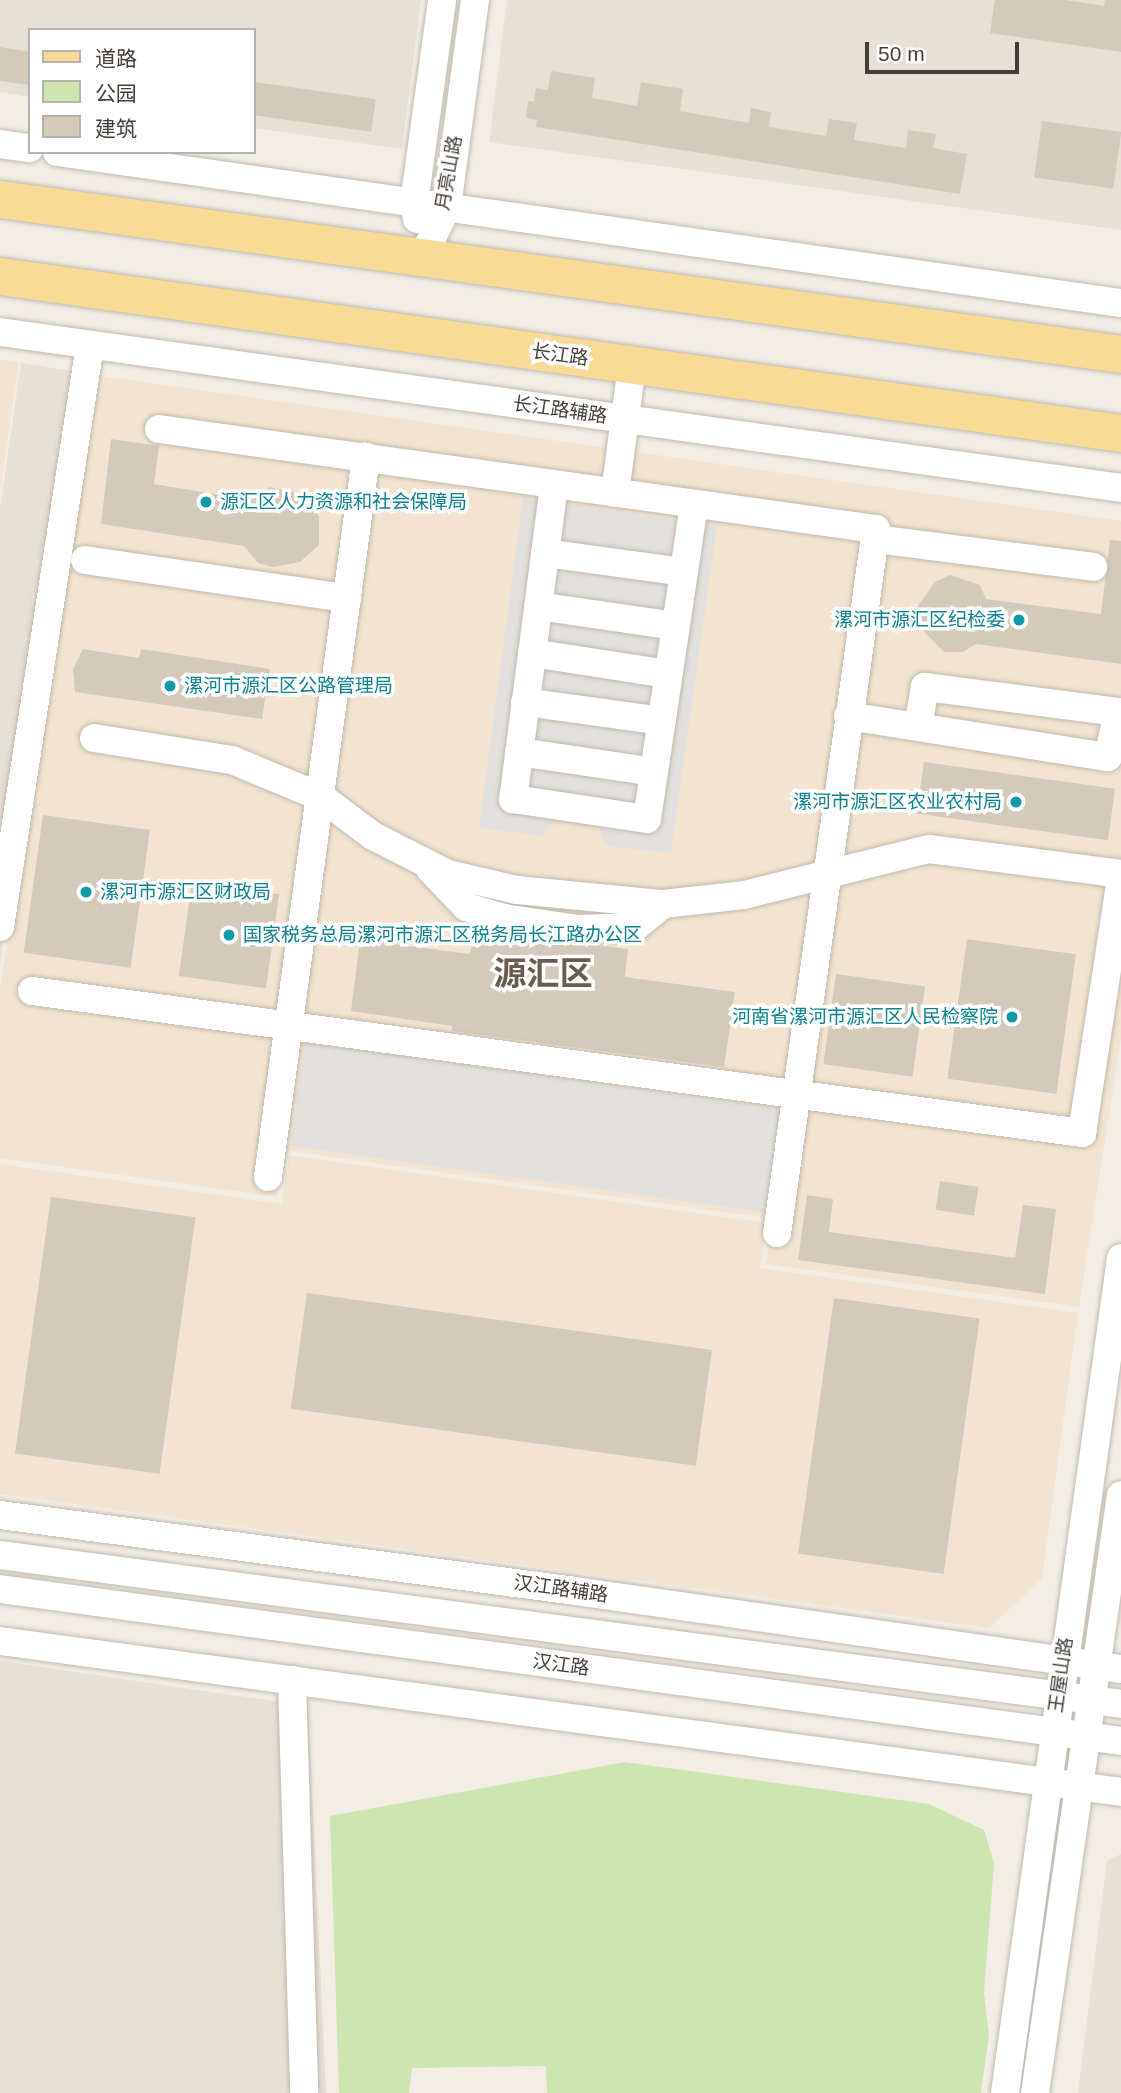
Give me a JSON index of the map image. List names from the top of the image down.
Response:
{
  "streets": {
    "main road": ["长江路"],
    "street": [
      "月亮山路",
      "长江路辅路",
      "汉江路辅路",
      "汉江路",
      "王屋山路"
    ]
  },
  "crossings": [
    ["汉江路辅路", "王屋山路"],
    ["汉江路", "王屋山路"]
  ],
  "districts": ["源汇区"],
  "places": [
    "源汇区人力资源和社会保障局",
    "漯河市源汇区纪检委",
    "漯河市源汇区公路管理局",
    "漯河市源汇区农业农村局",
    "漯河市源汇区财政局",
    "国家税务总局漯河市源汇区税务局长江路办公区",
    "河南省漯河市源汇区人民检察院"
  ],
  "legend": ["道路", "公园", "建筑"],
  "scale_bar": "50 m"
}
